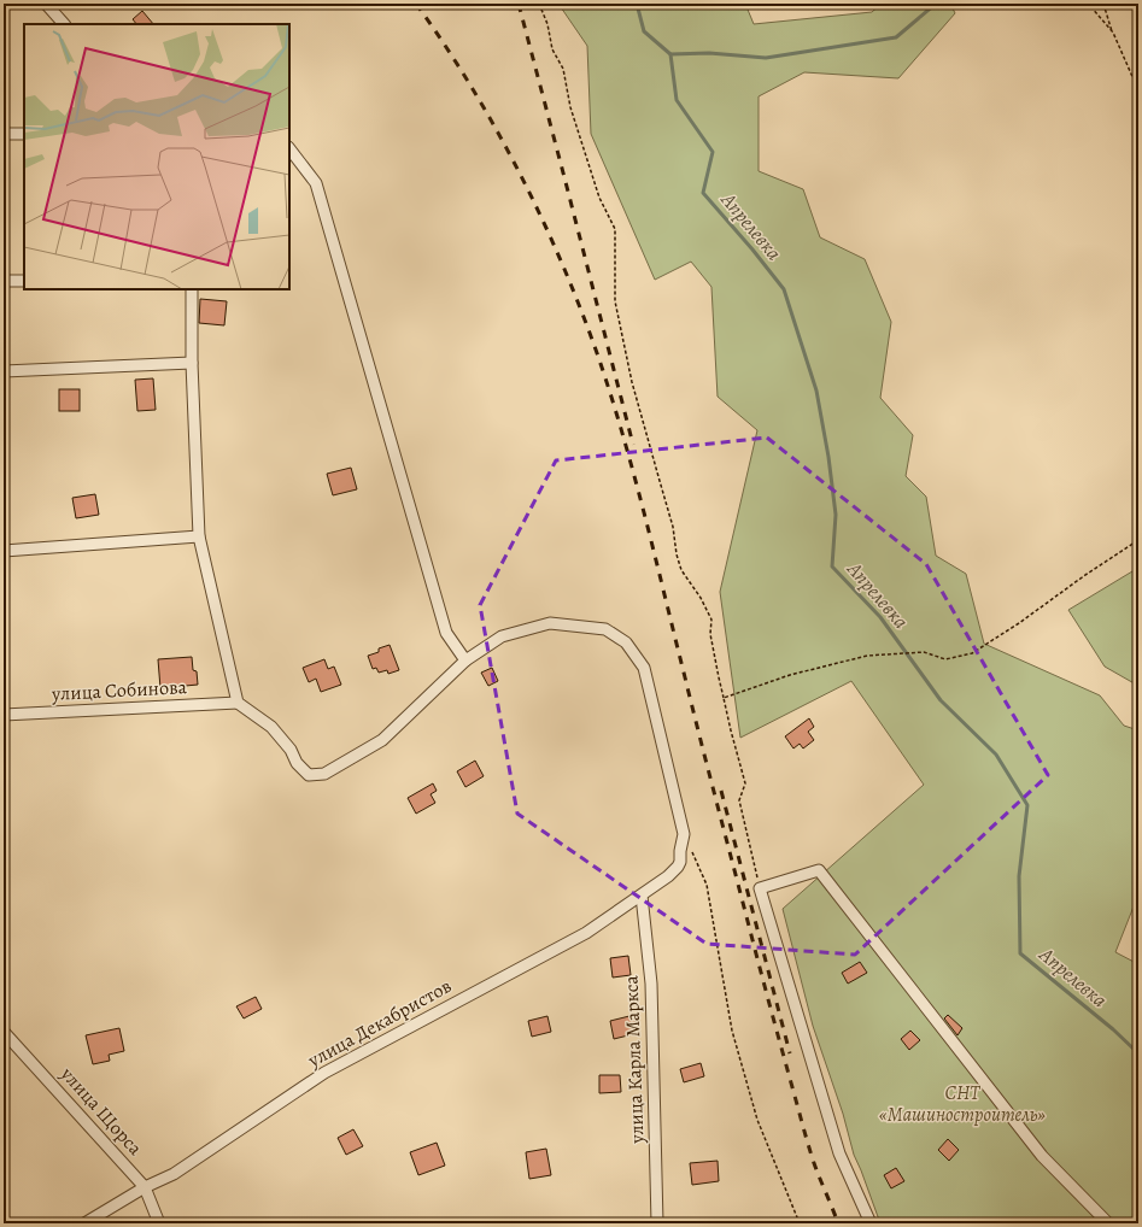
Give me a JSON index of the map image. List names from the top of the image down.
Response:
{
  "streets": {
    "street": [
      "улица Собинова",
      "улица Декабристов",
      "улица Карла Маркса",
      "улица Щорса"
    ]
  },
  "crossings": [
    ["улица Собинова", "улица Декабристов"],
    ["улица Декабристов", "улица Карла Маркса"],
    ["улица Декабристов", "улица Щорса"]
  ],
  "water": ["Апрелевка"],
  "parks": ["СНТ «Машиностроитель»"]
}
